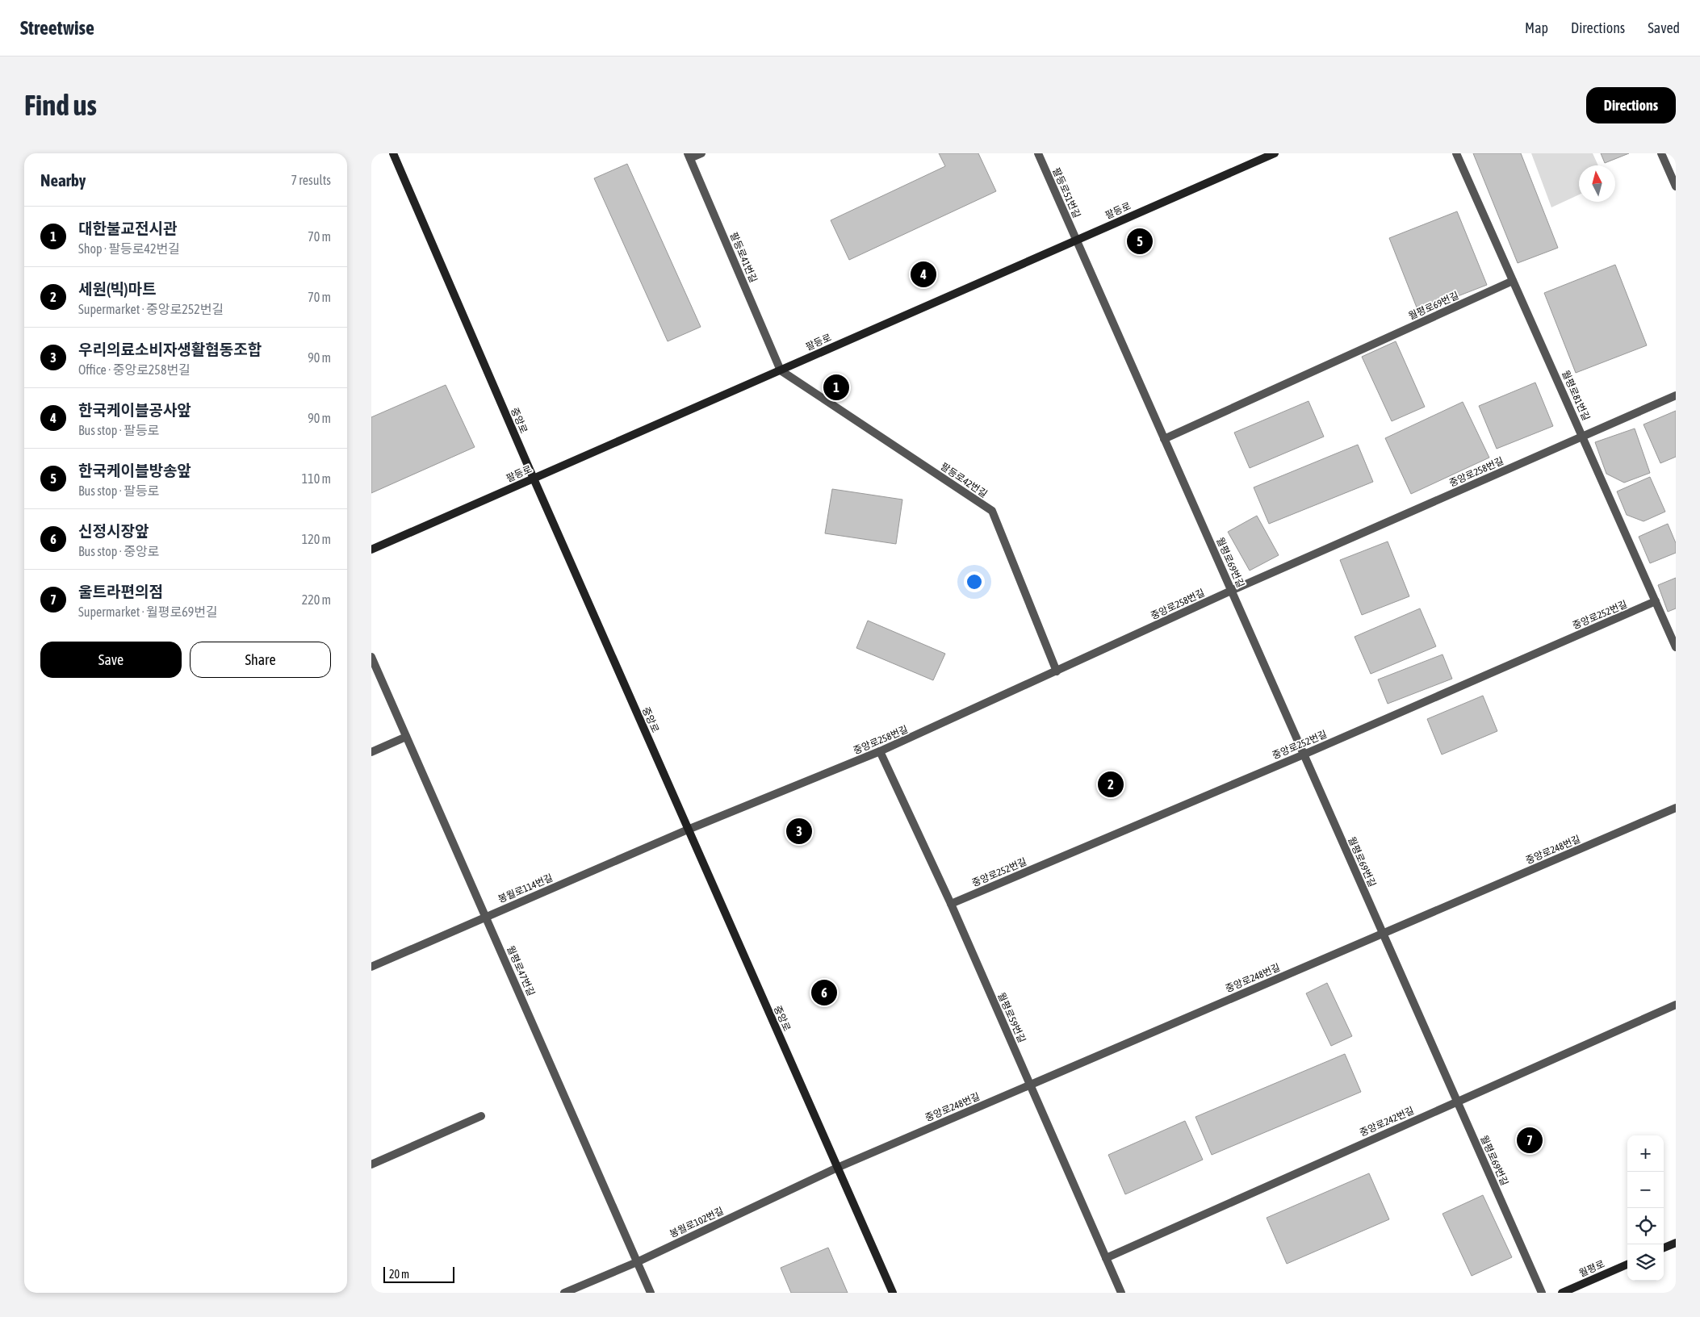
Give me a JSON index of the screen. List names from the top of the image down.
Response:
{
  "streets": {
    "main road": ["팔등로", "중앙로", "월평로"],
    "street": [
      "팔등로51번길",
      "팔등로41번길",
      "월평로69번길",
      "월평로81번길",
      "중앙로258번길",
      "팔등로42번길",
      "중앙로252번길",
      "중앙로248번길",
      "봉월로114번길",
      "월평로47번길",
      "월평로59번길",
      "중앙로242번길",
      "봉월로102번길"
    ]
  },
  "crossings": [
    ["팔등로51번길", "팔등로"],
    ["팔등로51번길", "월평로69번길"],
    ["팔등로", "팔등로41번길"],
    ["팔등로", "월평로69번길"],
    ["팔등로", "중앙로"],
    ["팔등로", "팔등로42번길"],
    ["팔등로41번길", "팔등로42번길"],
    ["월평로69번길", "월평로81번길"],
    ["월평로69번길", "중앙로258번길"],
    ["월평로69번길", "중앙로252번길"],
    ["월평로69번길", "중앙로248번길"],
    ["월평로69번길", "중앙로242번길"],
    ["월평로81번길", "중앙로258번길"],
    ["월평로81번길", "중앙로252번길"],
    ["중앙로", "중앙로258번길"],
    ["중앙로", "중앙로248번길"],
    ["중앙로", "봉월로114번길"],
    ["중앙로", "봉월로102번길"],
    ["중앙로258번길", "팔등로42번길"],
    ["중앙로258번길", "봉월로114번길"],
    ["중앙로258번길", "월평로59번길"],
    ["중앙로252번길", "월평로59번길"],
    ["중앙로248번길", "월평로59번길"],
    ["중앙로248번길", "봉월로102번길"],
    ["봉월로114번길", "월평로47번길"],
    ["월평로47번길", "봉월로102번길"],
    ["월평로59번길", "중앙로242번길"]
  ],
  "scale_bar": "20 m",
  "north": "top",
  "page": {
    "header": "Streetwise",
    "nav": ["Map", "Directions", "Saved"],
    "buttons": [
      "Directions",
      ["Save", "Share"]
    ],
    "title": "Find us",
    "heading": ["Nearby", "7 results"],
    "list": [
      {
        "mark": "1",
        "name": "대한불교전시관",
        "note": "Shop · 팔등로42번길",
        "value": "70 m"
      },
      {
        "mark": "2",
        "name": "세원(빅)마트",
        "note": "Supermarket · 중앙로252번길",
        "value": "70 m"
      },
      {
        "mark": "3",
        "name": "우리의료소비자생활협동조합",
        "note": "Office · 중앙로258번길",
        "value": "90 m"
      },
      {
        "mark": "4",
        "name": "한국케이블공사앞",
        "note": "Bus stop · 팔등로",
        "value": "90 m"
      },
      {
        "mark": "5",
        "name": "한국케이블방송앞",
        "note": "Bus stop · 팔등로",
        "value": "110 m"
      },
      {
        "mark": "6",
        "name": "신정시장앞",
        "note": "Bus stop · 중앙로",
        "value": "120 m"
      },
      {
        "mark": "7",
        "name": "울트라편의점",
        "note": "Supermarket · 월평로69번길",
        "value": "220 m"
      }
    ],
    "pins": [
      "5",
      "4",
      "1",
      "2",
      "3",
      "6",
      "7"
    ],
    "map_buttons": ["+", "−"],
    "scale": "20 m"
  }
}
